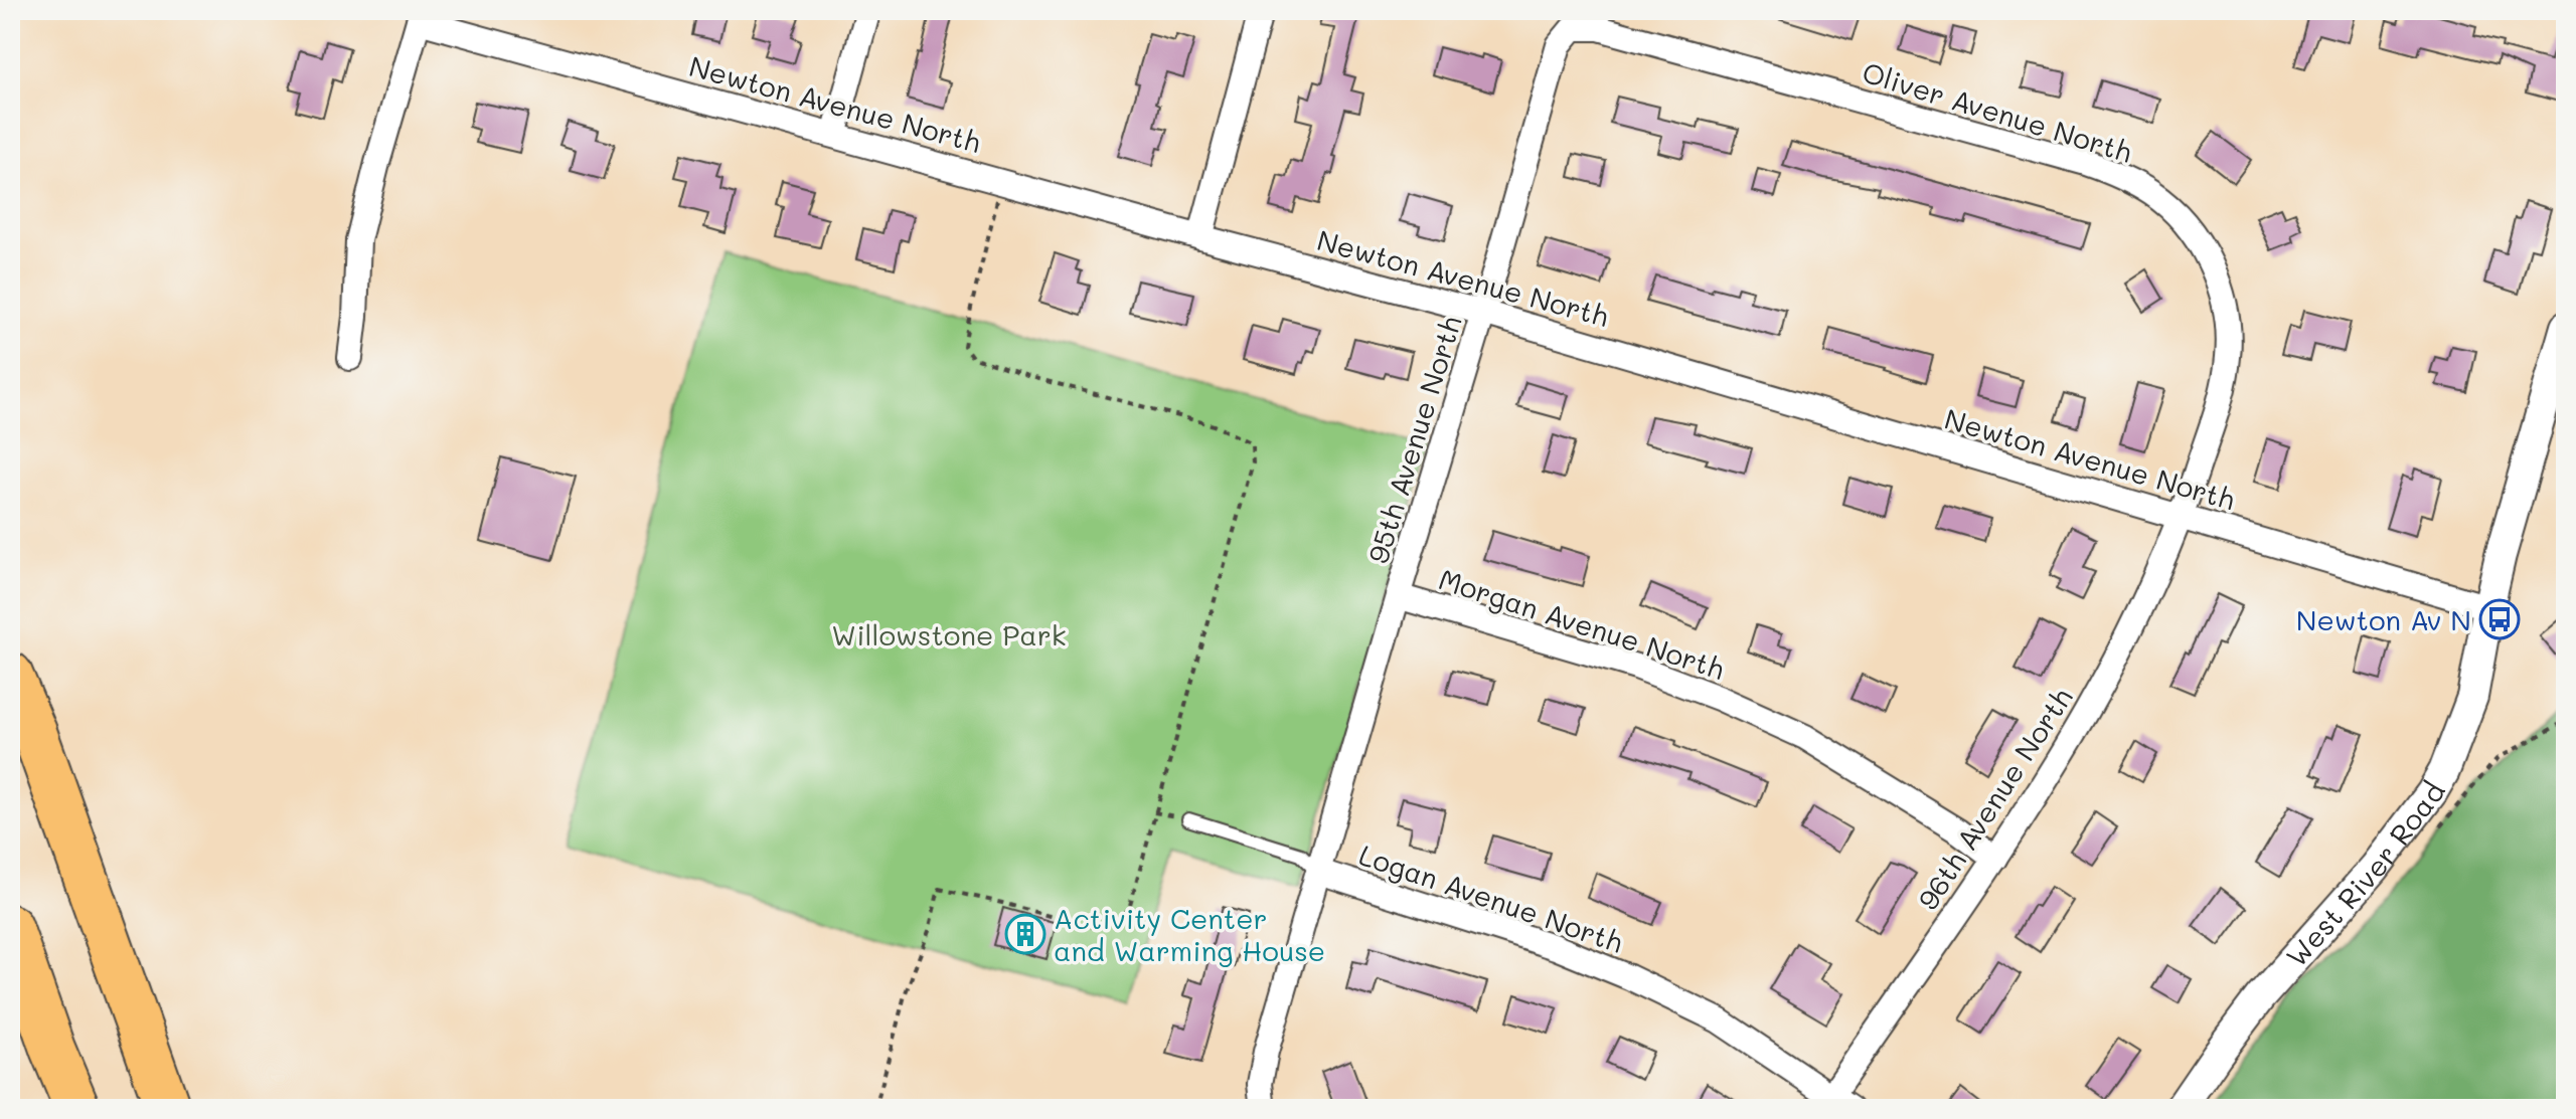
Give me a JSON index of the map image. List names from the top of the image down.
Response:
{
  "streets": {
    "street": [
      "Newton Avenue North",
      "Oliver Avenue North",
      "95th Avenue North",
      "Morgan Avenue North",
      "96th Avenue North",
      "West River Road",
      "Logan Avenue North"
    ]
  },
  "crossings": [
    ["Newton Avenue North", "Oliver Avenue North"],
    ["Newton Avenue North", "95th Avenue North"],
    ["Newton Avenue North", "96th Avenue North"],
    ["Newton Avenue North", "West River Road"],
    ["Oliver Avenue North", "95th Avenue North"],
    ["Oliver Avenue North", "96th Avenue North"],
    ["95th Avenue North", "Morgan Avenue North"],
    ["95th Avenue North", "Logan Avenue North"],
    ["Morgan Avenue North", "96th Avenue North"],
    ["96th Avenue North", "Logan Avenue North"]
  ],
  "parks": ["Willowstone Park"],
  "places": {
    "bus stop": ["Newton Av N"],
    "building": ["Activity Center and Warming House"]
  }
}
